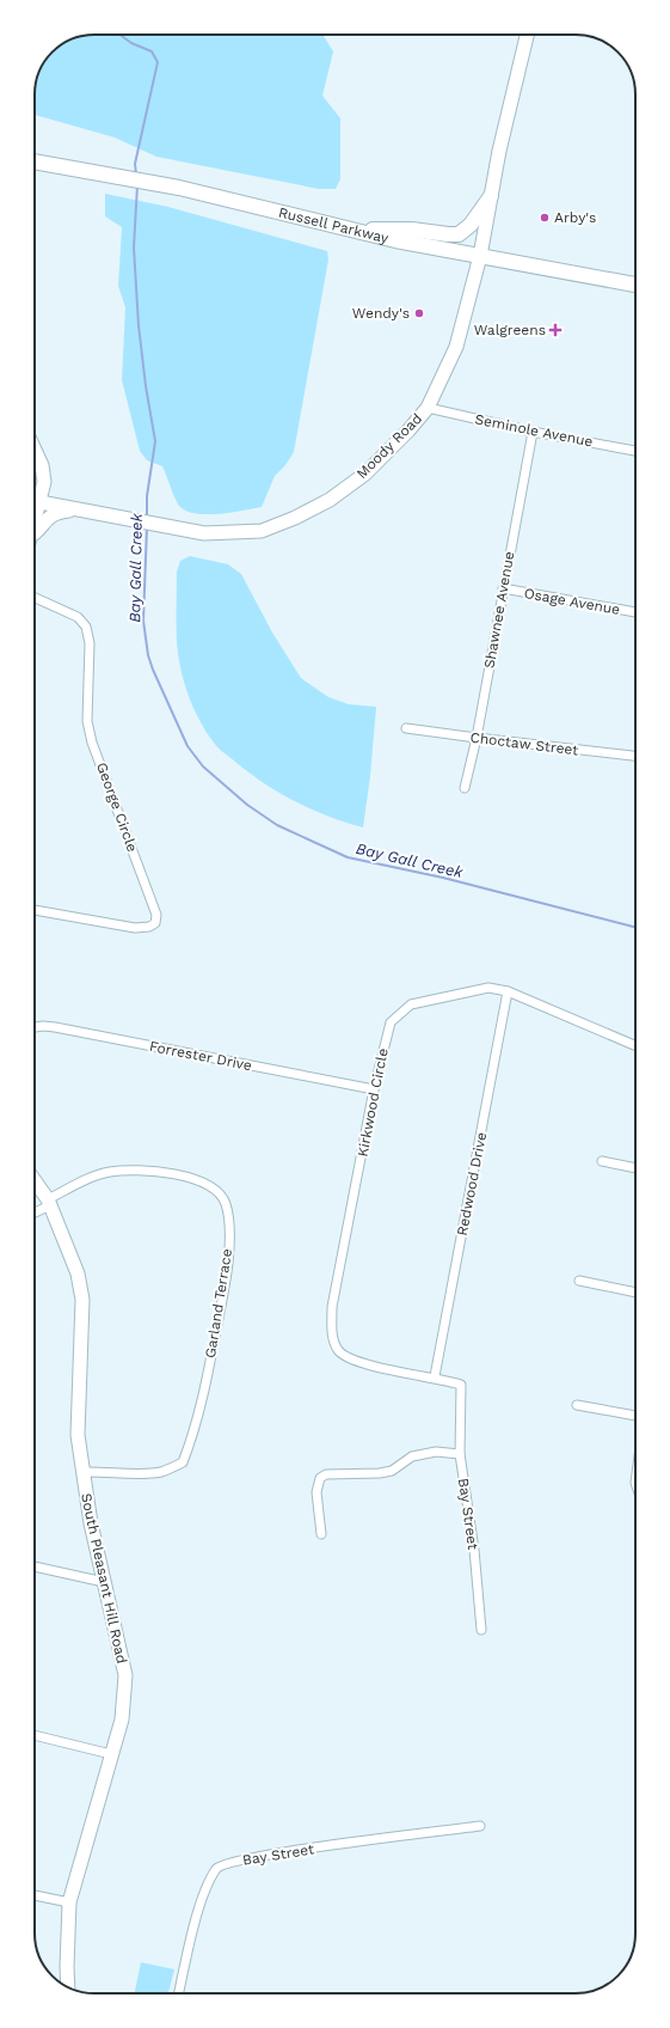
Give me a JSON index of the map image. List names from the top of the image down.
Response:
{
  "streets": {
    "main road": ["Russell Parkway"],
    "street": [
      "Seminole Avenue",
      "Moody Road",
      "Osage Avenue",
      "Shawnee Avenue",
      "Choctaw Street",
      "George Circle",
      "Forrester Drive",
      "Kirkwood Circle",
      "Redwood Drive",
      "Garland Terrace",
      "Bay Street",
      "South Pleasant Hill Road"
    ]
  },
  "crossings": [
    ["Russell Parkway", "Moody Road"],
    ["Seminole Avenue", "Moody Road"],
    ["Seminole Avenue", "Shawnee Avenue"],
    ["Osage Avenue", "Shawnee Avenue"],
    ["Shawnee Avenue", "Choctaw Street"],
    ["Forrester Drive", "Kirkwood Circle"],
    ["Kirkwood Circle", "Redwood Drive"],
    ["Kirkwood Circle", "Bay Street"],
    ["Garland Terrace", "South Pleasant Hill Road"]
  ],
  "water": ["Bay Gall Creek"],
  "places": {
    "other": ["Arby's", "Wendy's"],
    "health": ["Walgreens"]
  }
}
